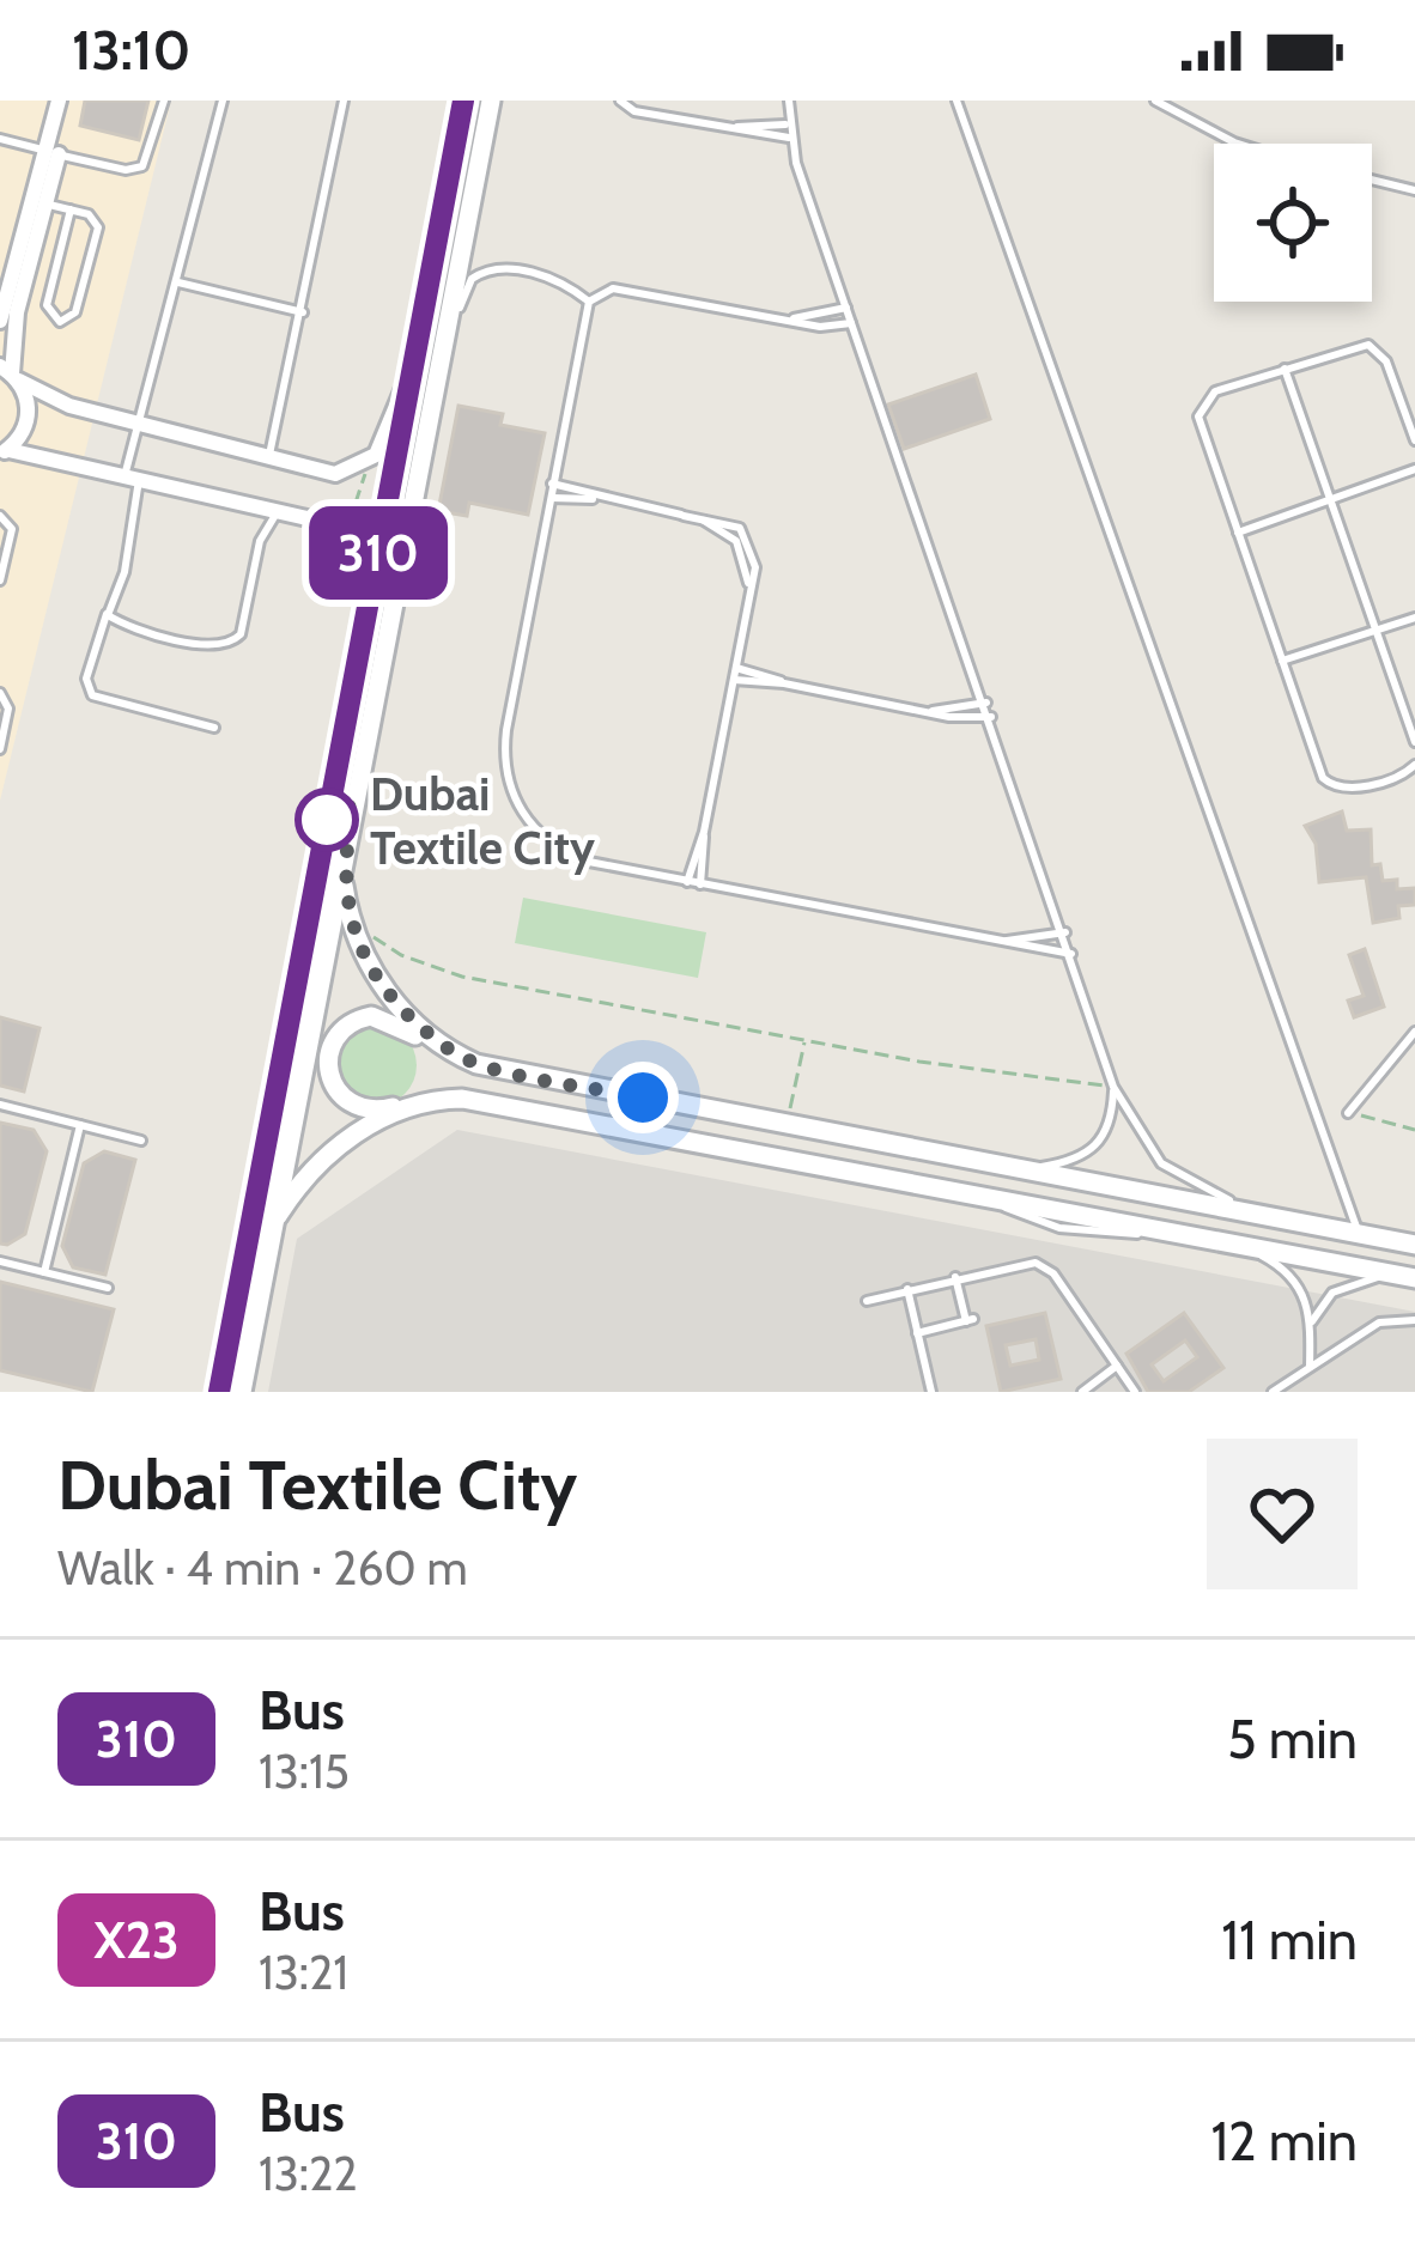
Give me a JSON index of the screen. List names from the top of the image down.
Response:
{
  "places": ["Dubai Textile City"],
  "lines": ["bus line 310"],
  "page": {
    "status": "13:10",
    "on_map": "310",
    "heading": ["Dubai Textile City", "Walk · 4 min · 260 m"],
    "list": [
      {
        "mark": "310",
        "name": "Bus",
        "note": "13:15",
        "value": "5 min"
      },
      {
        "mark": "X23",
        "name": "Bus",
        "note": "13:21",
        "value": "11 min"
      },
      {
        "mark": "310",
        "name": "Bus",
        "note": "13:22",
        "value": "12 min"
      }
    ]
  }
}
